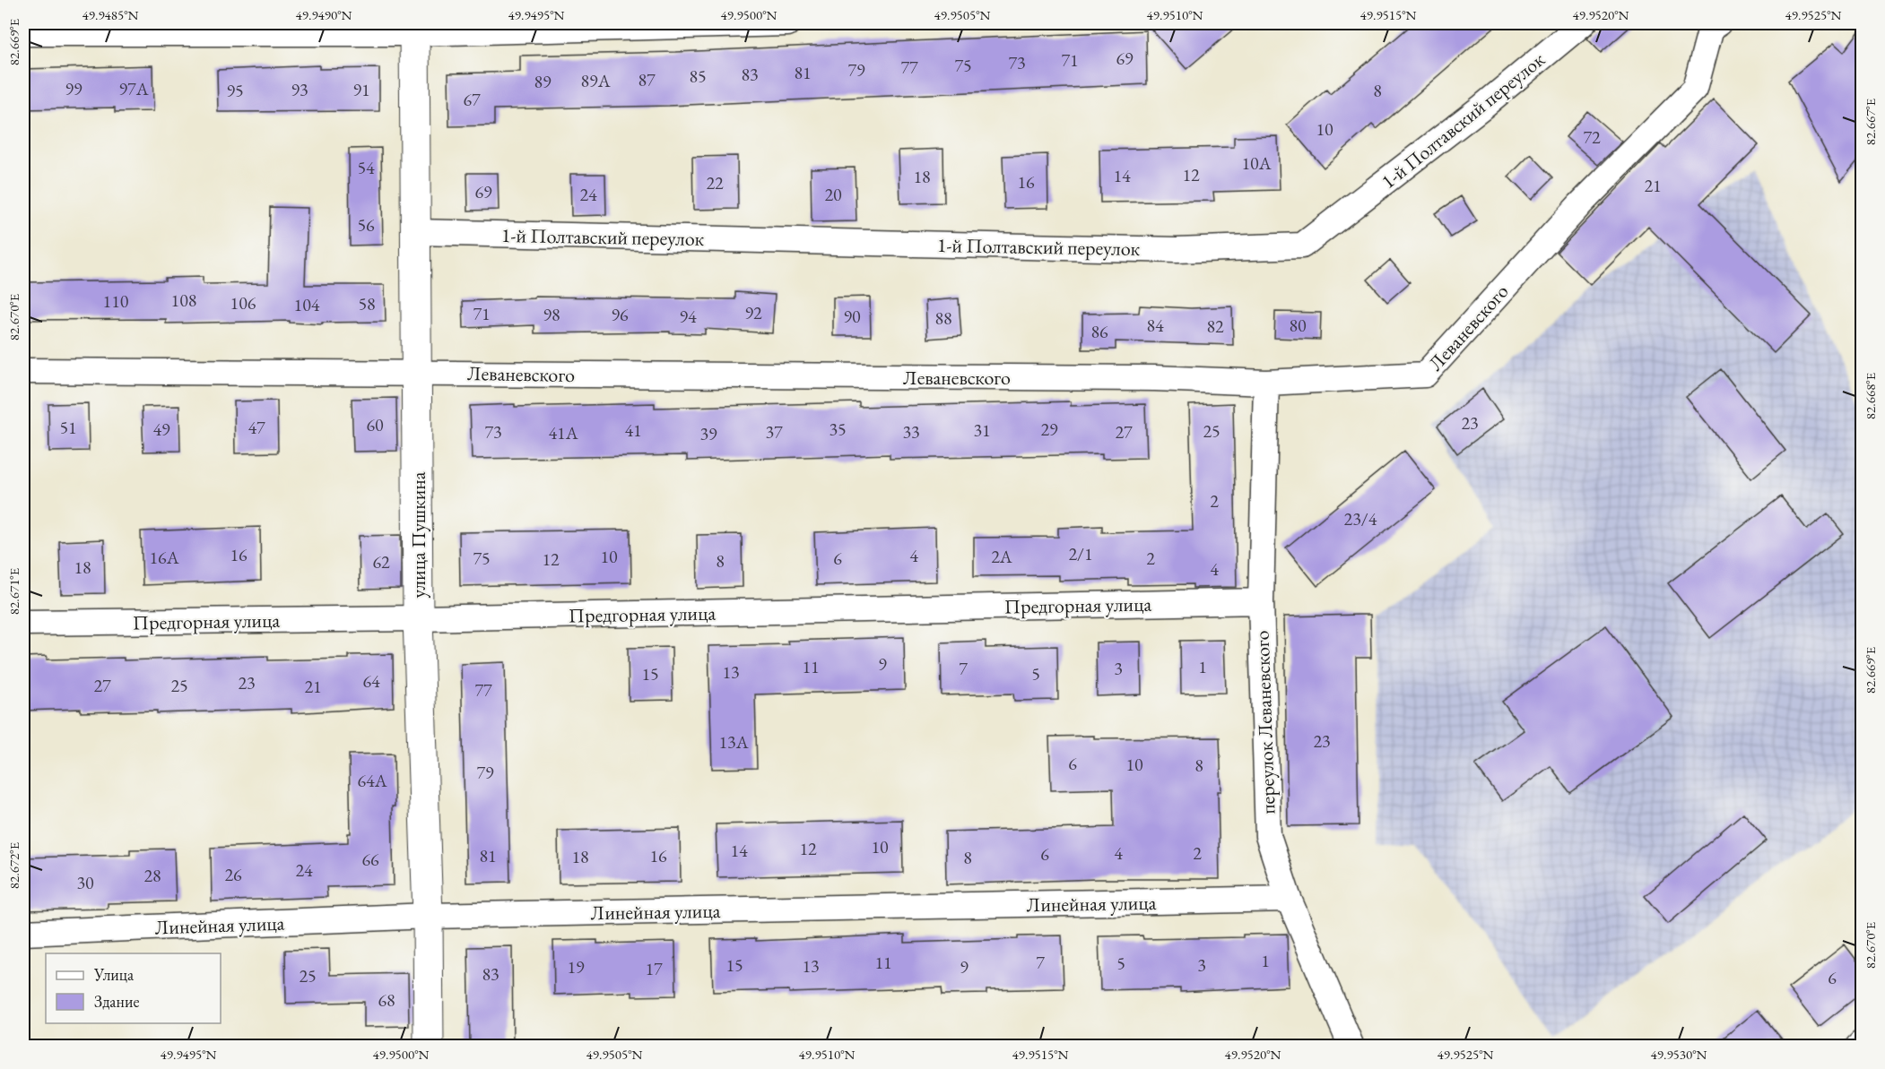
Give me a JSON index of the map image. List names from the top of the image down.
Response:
{
  "streets": {
    "street": [
      "1-й Полтавский переулок",
      "Леваневского",
      "улица Пушкина",
      "Предгорная улица",
      "переулок Леваневского",
      "Линейная улица"
    ]
  },
  "crossings": [
    ["1-й Полтавский переулок", "улица Пушкина"],
    ["Леваневского", "улица Пушкина"],
    ["Леваневского", "переулок Леваневского"],
    ["улица Пушкина", "Предгорная улица"],
    ["улица Пушкина", "Линейная улица"],
    ["Предгорная улица", "переулок Леваневского"],
    ["переулок Леваневского", "Линейная улица"]
  ],
  "house_numbers": [
    "69",
    "71",
    "73",
    "75",
    "77",
    "79",
    "81",
    "83",
    "85",
    "87",
    "89А",
    "89",
    "99",
    "97А",
    "93",
    "91",
    "95",
    "8",
    "67",
    "10",
    "72",
    "10А",
    "54",
    "12",
    "14",
    "18",
    "16",
    "22",
    "21",
    "69",
    "24",
    "20",
    "56",
    "108",
    "110",
    "106",
    "58",
    "104",
    "92",
    "71",
    "98",
    "96",
    "94",
    "90",
    "88",
    "84",
    "80",
    "82",
    "86",
    "23",
    "60",
    "51",
    "47",
    "49",
    "35",
    "29",
    "41",
    "31",
    "25",
    "73",
    "37",
    "33",
    "27",
    "41А",
    "39",
    "2",
    "23/4",
    "2/1",
    "16",
    "4",
    "10",
    "2А",
    "16А",
    "75",
    "6",
    "2",
    "12",
    "8",
    "62",
    "18",
    "4",
    "9",
    "11",
    "1",
    "7",
    "3",
    "13",
    "15",
    "5",
    "64",
    "23",
    "27",
    "25",
    "21",
    "77",
    "23",
    "13А",
    "6",
    "10",
    "8",
    "79",
    "64А",
    "10",
    "12",
    "14",
    "4",
    "2",
    "6",
    "81",
    "16",
    "18",
    "8",
    "66",
    "24",
    "26",
    "28",
    "30",
    "1",
    "11",
    "7",
    "5",
    "15",
    "3",
    "13",
    "19",
    "9",
    "17",
    "83",
    "25",
    "6",
    "68"
  ],
  "legend": ["Улица", "Здание"],
  "coordinates": [
    "49.9485°N",
    "49.9490°N",
    "49.9495°N",
    "49.9500°N",
    "49.9505°N",
    "49.9510°N",
    "49.9515°N",
    "49.9520°N",
    "49.9525°N",
    "82.669°E",
    "82.667°E",
    "82.670°E",
    "82.668°E",
    "82.671°E",
    "82.672°E",
    "49.9530°N"
  ]
}
